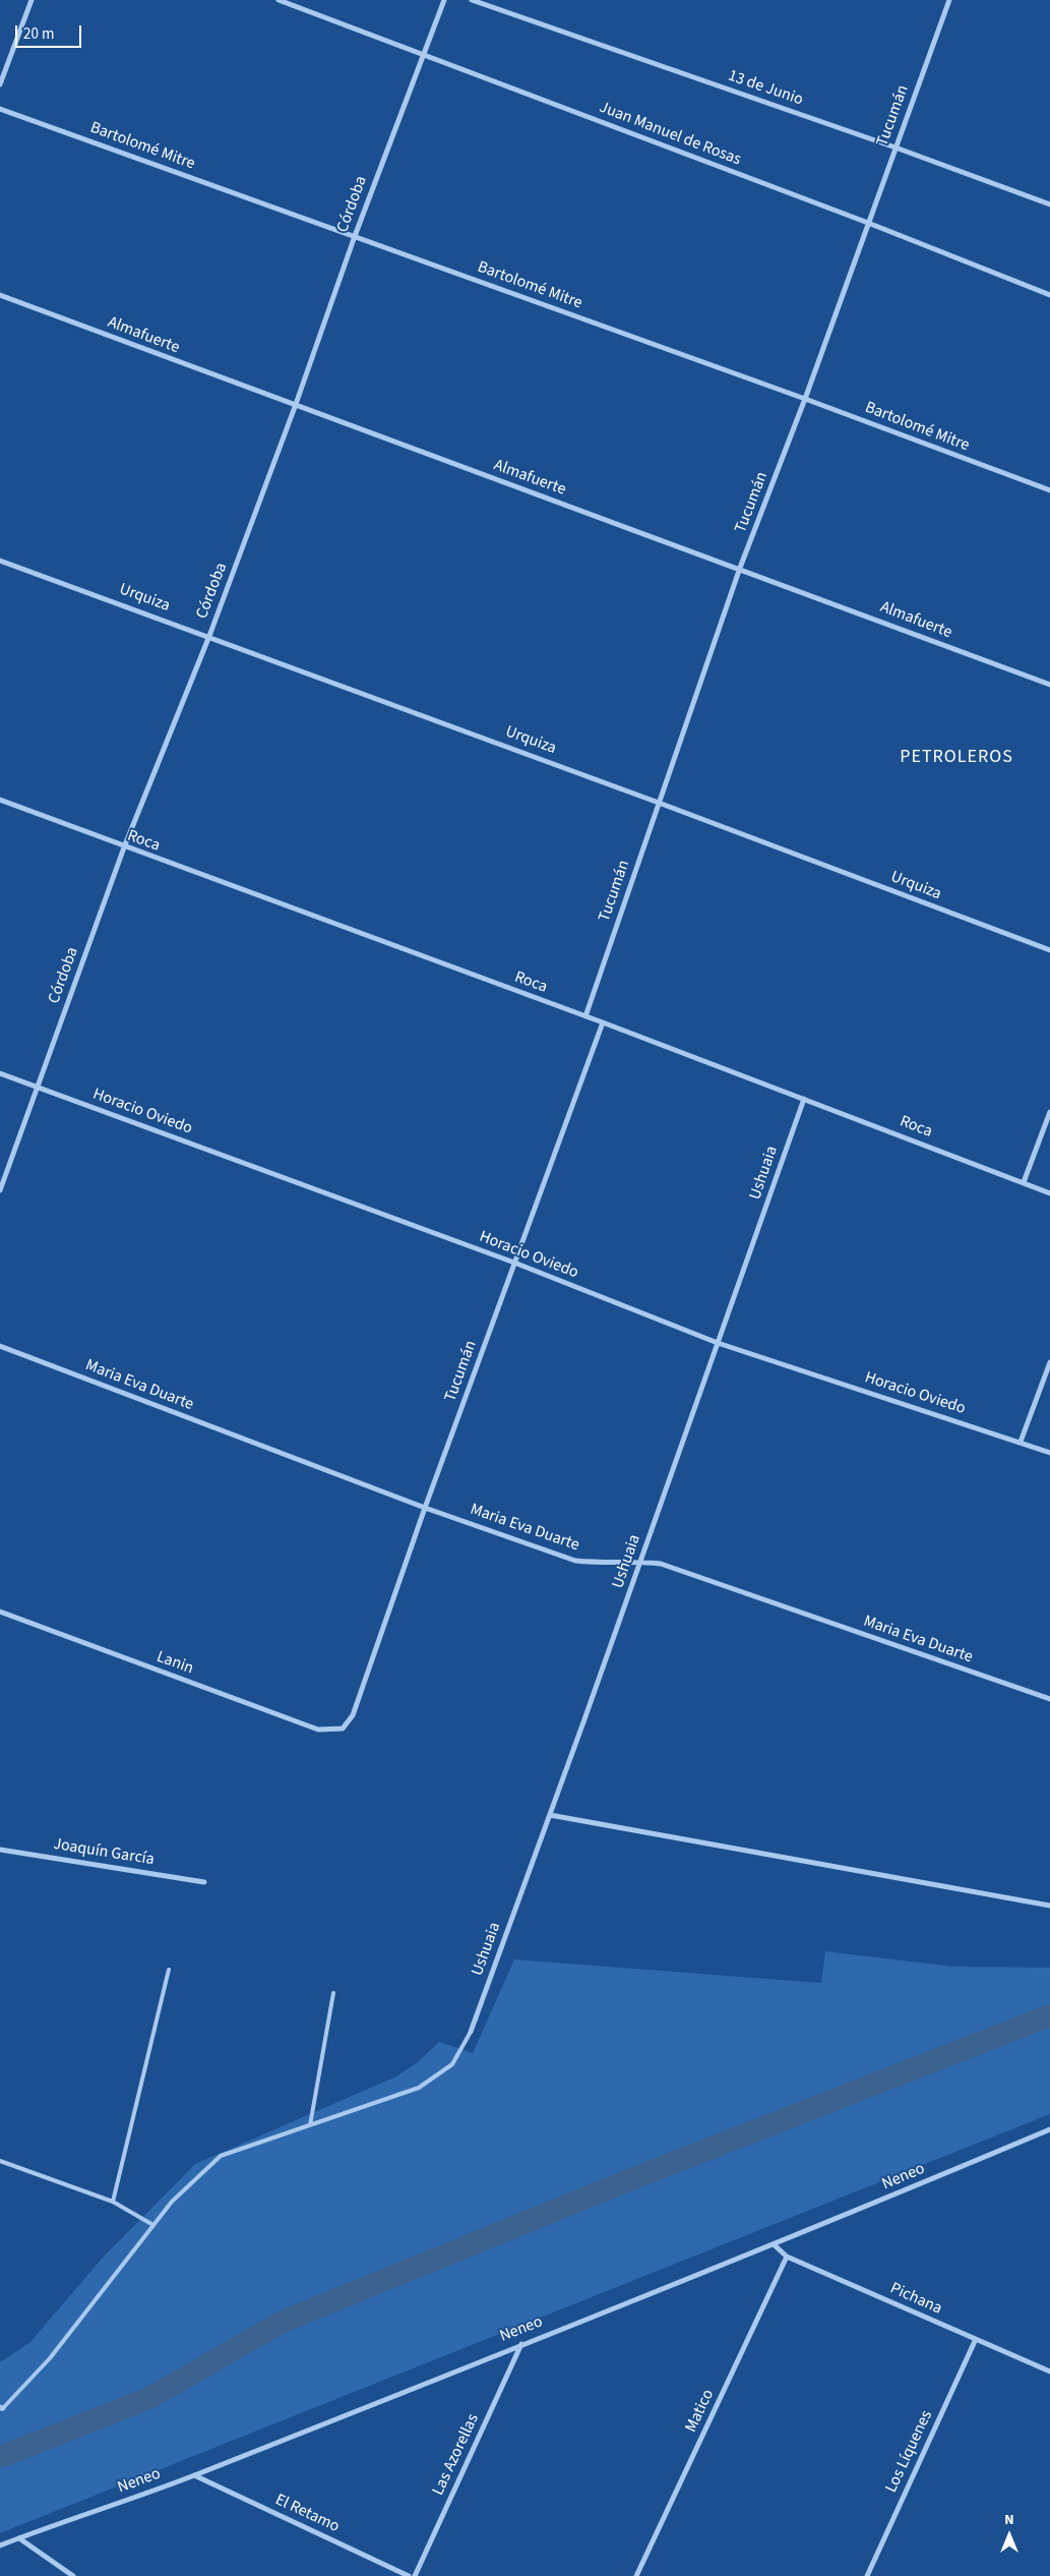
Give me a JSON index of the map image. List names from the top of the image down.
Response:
{
  "streets": {
    "street": [
      "13 de Junio",
      "Tucumán",
      "Juan Manuel de Rosas",
      "Bartolomé Mitre",
      "Córdoba",
      "Almafuerte",
      "Urquiza",
      "Roca",
      "Horacio Oviedo",
      "Ushuaia",
      "Maria Eva Duarte",
      "Lanin",
      "Joaquín García",
      "Neneo",
      "Pichana",
      "Matico",
      "Los Líquenes",
      "Las Azorellas",
      "El Retamo"
    ]
  },
  "crossings": [
    ["13 de Junio", "Tucumán"],
    ["Tucumán", "Juan Manuel de Rosas"],
    ["Tucumán", "Bartolomé Mitre"],
    ["Tucumán", "Almafuerte"],
    ["Tucumán", "Urquiza"],
    ["Tucumán", "Roca"],
    ["Tucumán", "Horacio Oviedo"],
    ["Tucumán", "Maria Eva Duarte"],
    ["Tucumán", "Lanin"],
    ["Juan Manuel de Rosas", "Córdoba"],
    ["Bartolomé Mitre", "Córdoba"],
    ["Córdoba", "Almafuerte"],
    ["Córdoba", "Urquiza"],
    ["Córdoba", "Roca"],
    ["Córdoba", "Horacio Oviedo"],
    ["Roca", "Ushuaia"],
    ["Horacio Oviedo", "Ushuaia"],
    ["Ushuaia", "Maria Eva Duarte"],
    ["Neneo", "Pichana"],
    ["Neneo", "Las Azorellas"],
    ["Neneo", "El Retamo"],
    ["Pichana", "Matico"],
    ["Pichana", "Los Líquenes"]
  ],
  "districts": ["PETROLEROS"],
  "scale_bar": "20 m",
  "north": "top"
}
